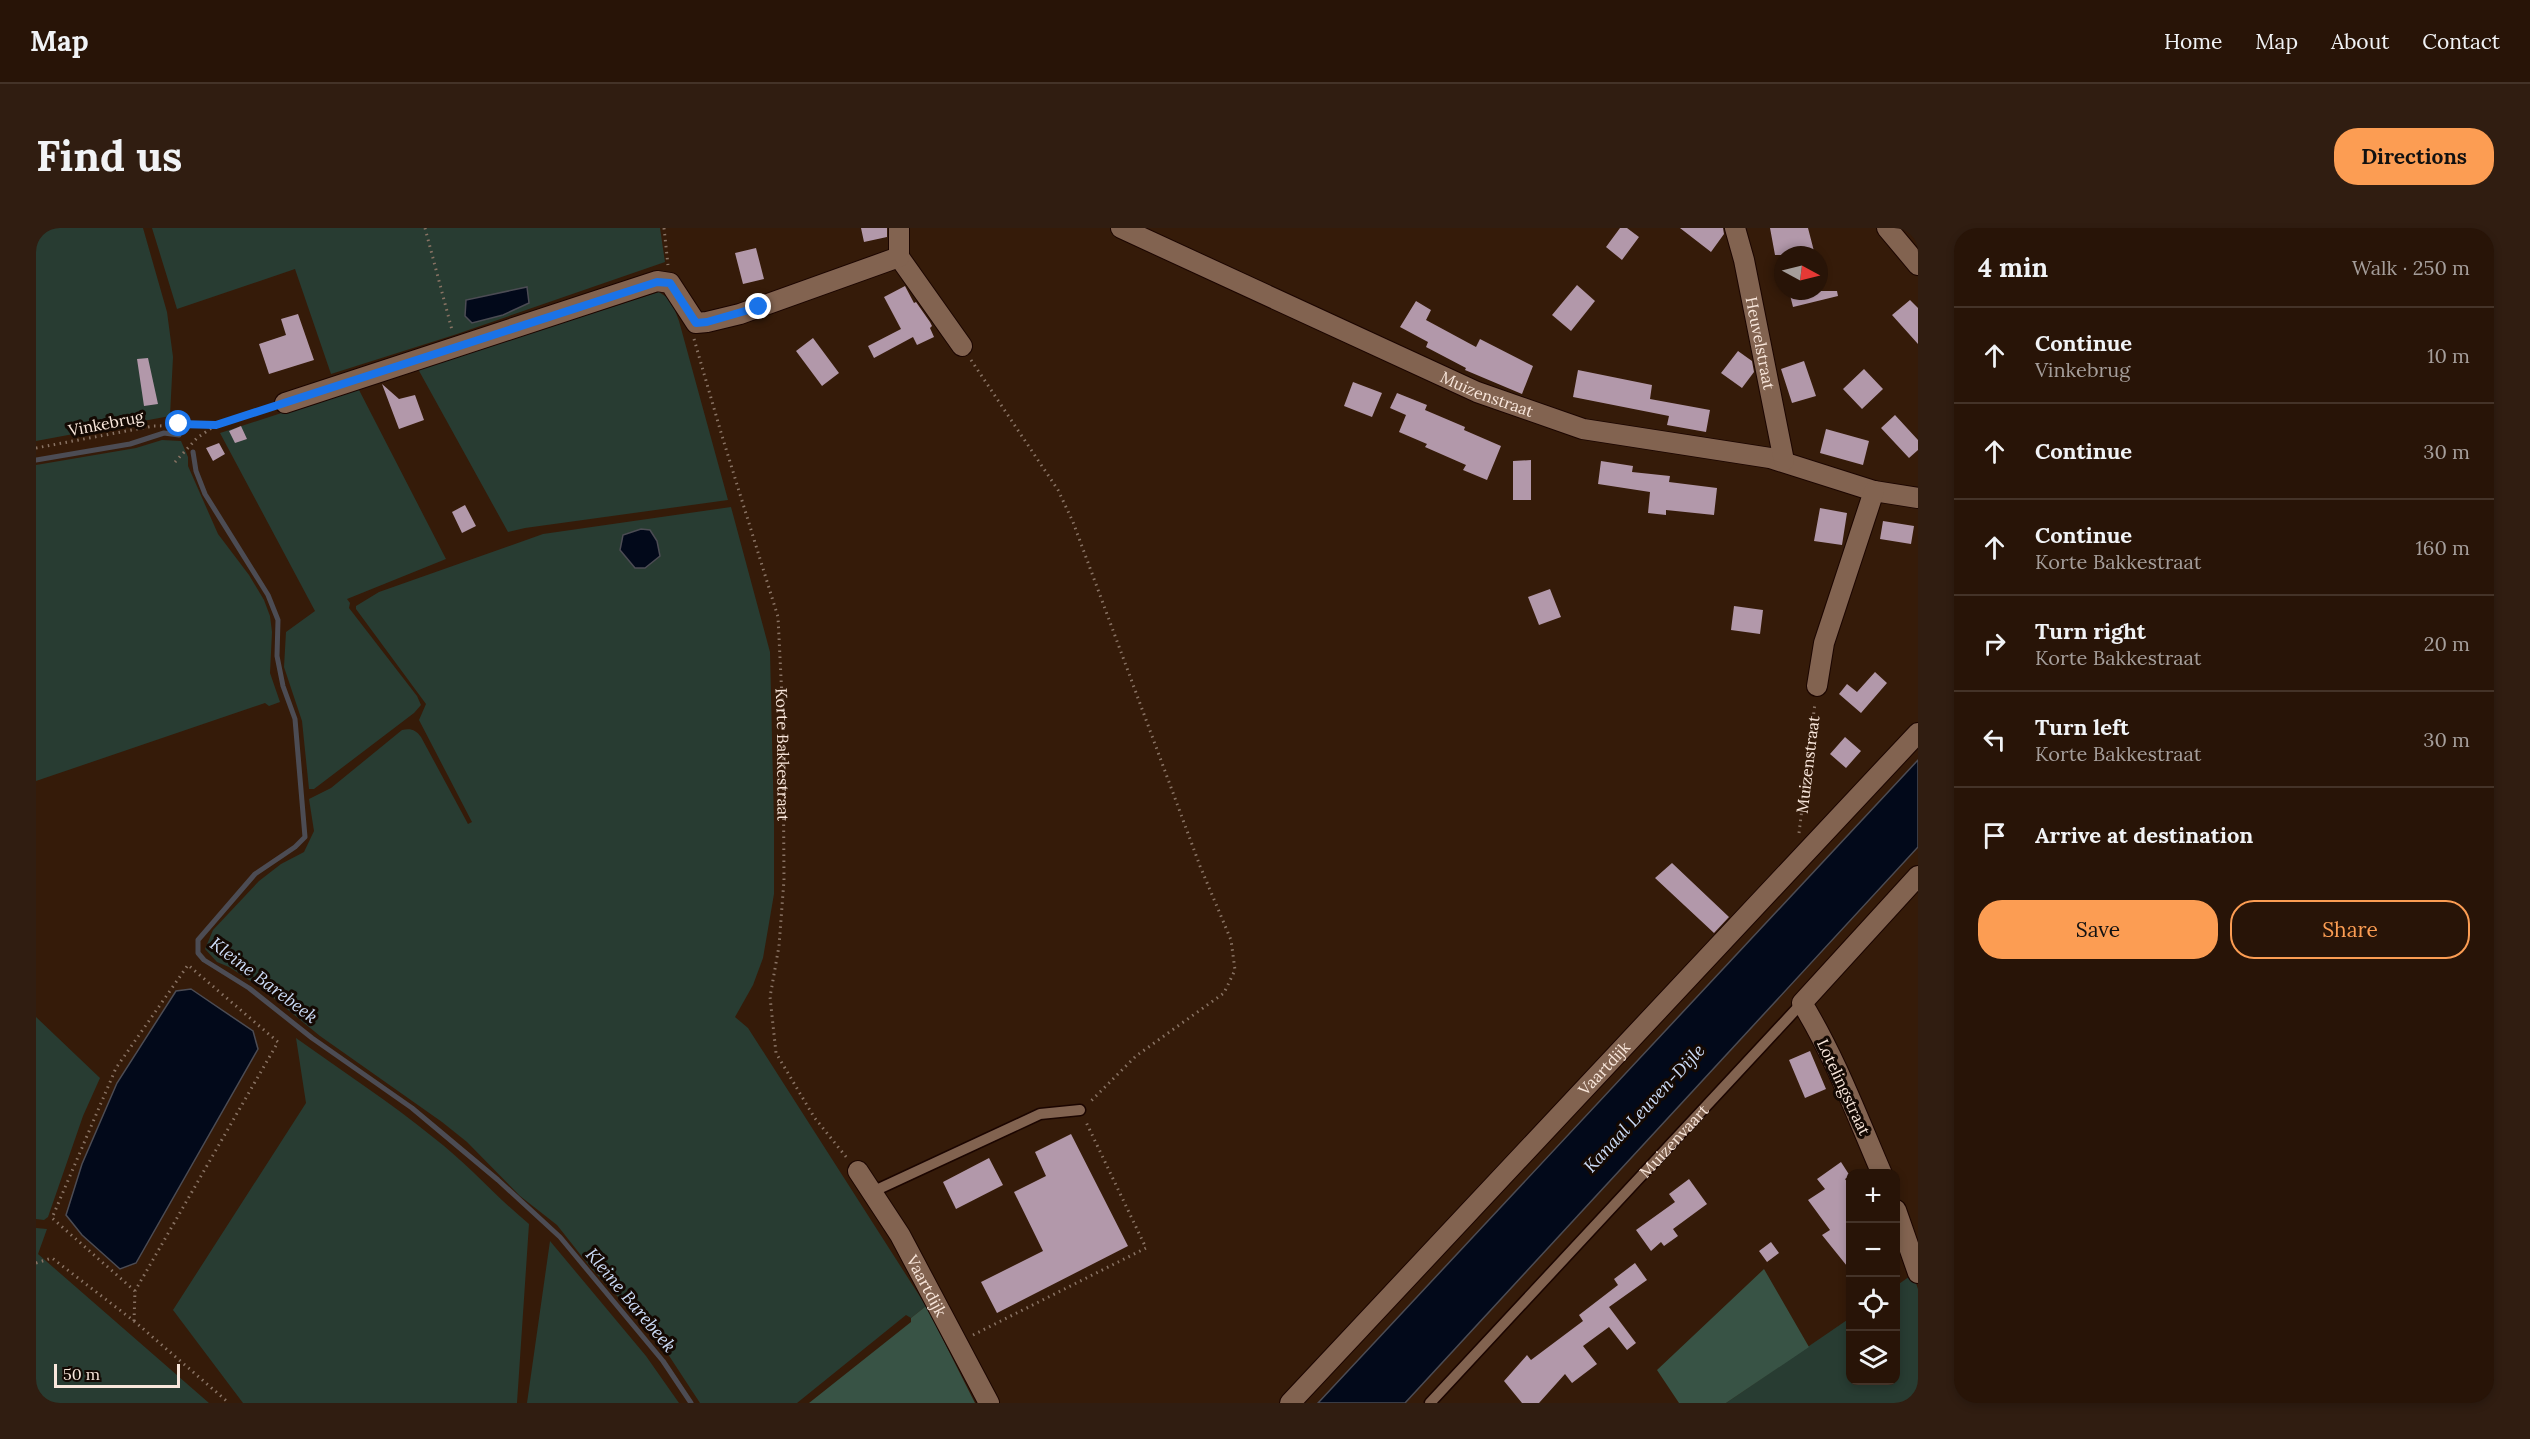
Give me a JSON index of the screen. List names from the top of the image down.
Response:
{
  "streets": {
    "street": [
      "Heuvelstraat",
      "Muizenstraat",
      "Vaartdijk",
      "Lotelingstraat",
      "Muizenvaart"
    ],
    "path": ["Vinkebrug", "Korte Bakkestraat"]
  },
  "crossings": [
    ["Heuvelstraat", "Muizenstraat"],
    ["Muizenstraat", "Vaartdijk"],
    ["Korte Bakkestraat", "Vaartdijk"],
    ["Lotelingstraat", "Muizenvaart"]
  ],
  "water": ["Kleine Barebeek", "Kanaal Leuven-Dijle"],
  "scale_bar": "50 m",
  "north": "right",
  "page": {
    "header": "Map",
    "nav": [
      "Home",
      "Map",
      "About",
      "Contact"
    ],
    "buttons": [
      "Directions",
      ["Save", "Share"]
    ],
    "title": "Find us",
    "heading": ["4 min", "Walk · 250 m"],
    "list": [
      ["Continue", "Vinkebrug", "10 m"],
      ["Continue", "30 m"],
      ["Continue", "Korte Bakkestraat", "160 m"],
      ["Turn right", "Korte Bakkestraat", "20 m"],
      ["Turn left", "Korte Bakkestraat", "30 m"],
      "Arrive at destination"
    ],
    "map_buttons": ["+", "−"],
    "scale": "50 m"
  }
}
